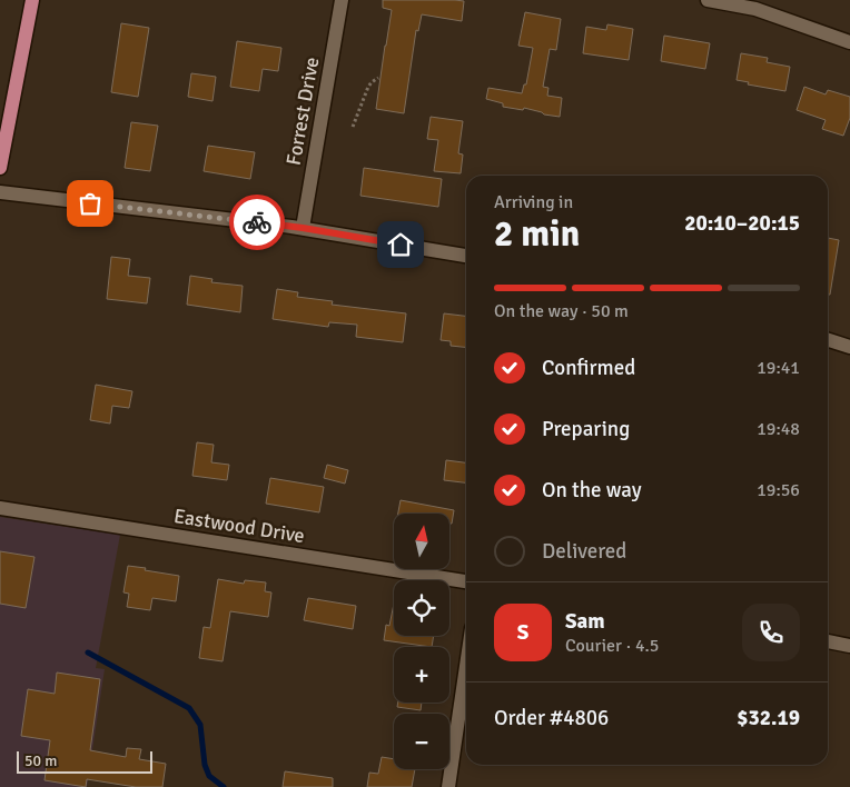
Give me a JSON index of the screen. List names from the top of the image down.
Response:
{
  "streets": {
    "street": ["Forrest Drive", "Eastwood Drive"]
  },
  "scale_bar": "50 m",
  "north": "top",
  "page": {
    "heading": ["2 min", "Arriving in", "20:10–20:15"],
    "panel": [
      "Sam",
      "Courier · 4.5",
      "Order #4806",
      "$32.19"
    ],
    "bar": "On the way · 50 m",
    "list": [
      ["Confirmed", "19:41"],
      ["Preparing", "19:48"],
      ["On the way", "19:56"],
      "Delivered"
    ],
    "map_buttons": ["+", "−"],
    "round": "S",
    "scale": "50 m"
  }
}
